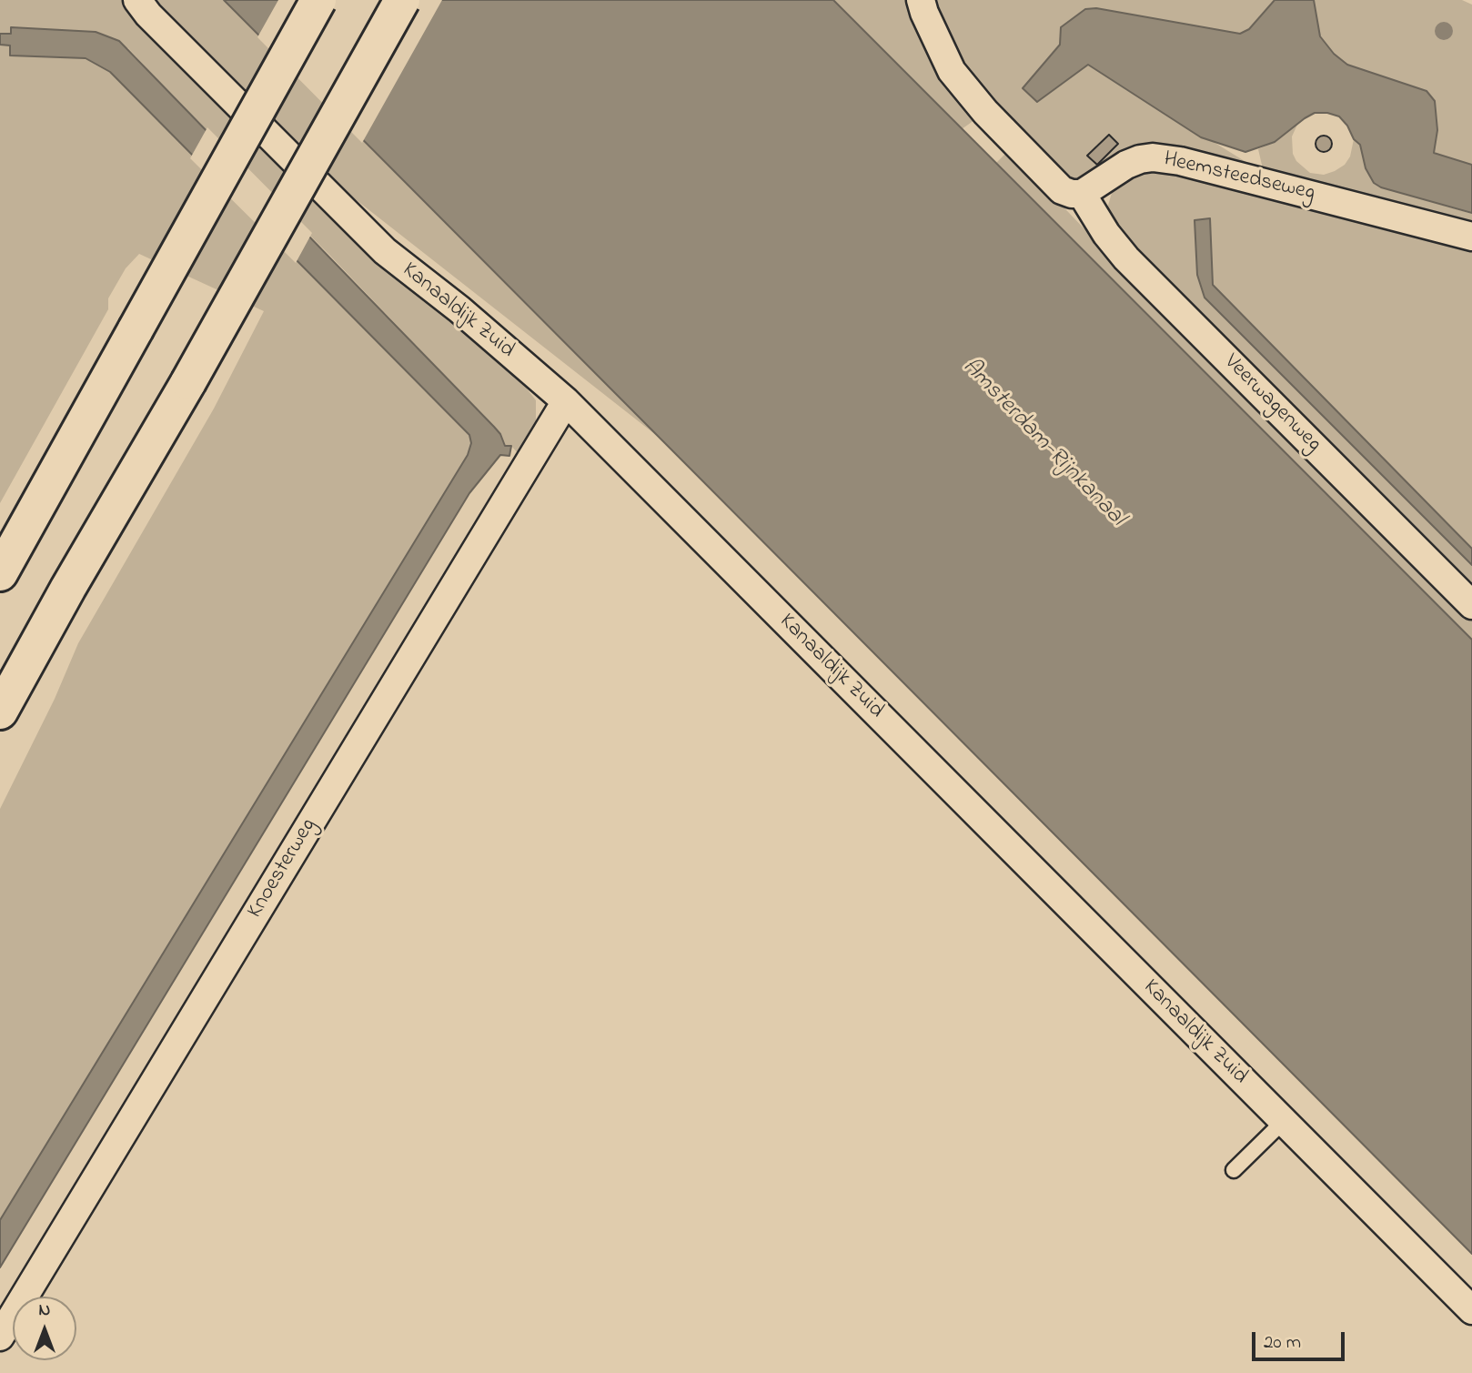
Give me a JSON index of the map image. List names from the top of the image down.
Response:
{
  "streets": {
    "street": [
      "Heemsteedseweg",
      "Kanaaldijk Zuid",
      "Veerwagenweg",
      "Knoesterweg"
    ]
  },
  "crossings": [
    ["Heemsteedseweg", "Veerwagenweg"],
    ["Kanaaldijk Zuid", "Knoesterweg"]
  ],
  "water": ["Amsterdam-Rijnkanaal"],
  "scale_bar": "20 m",
  "north": "top"
}
